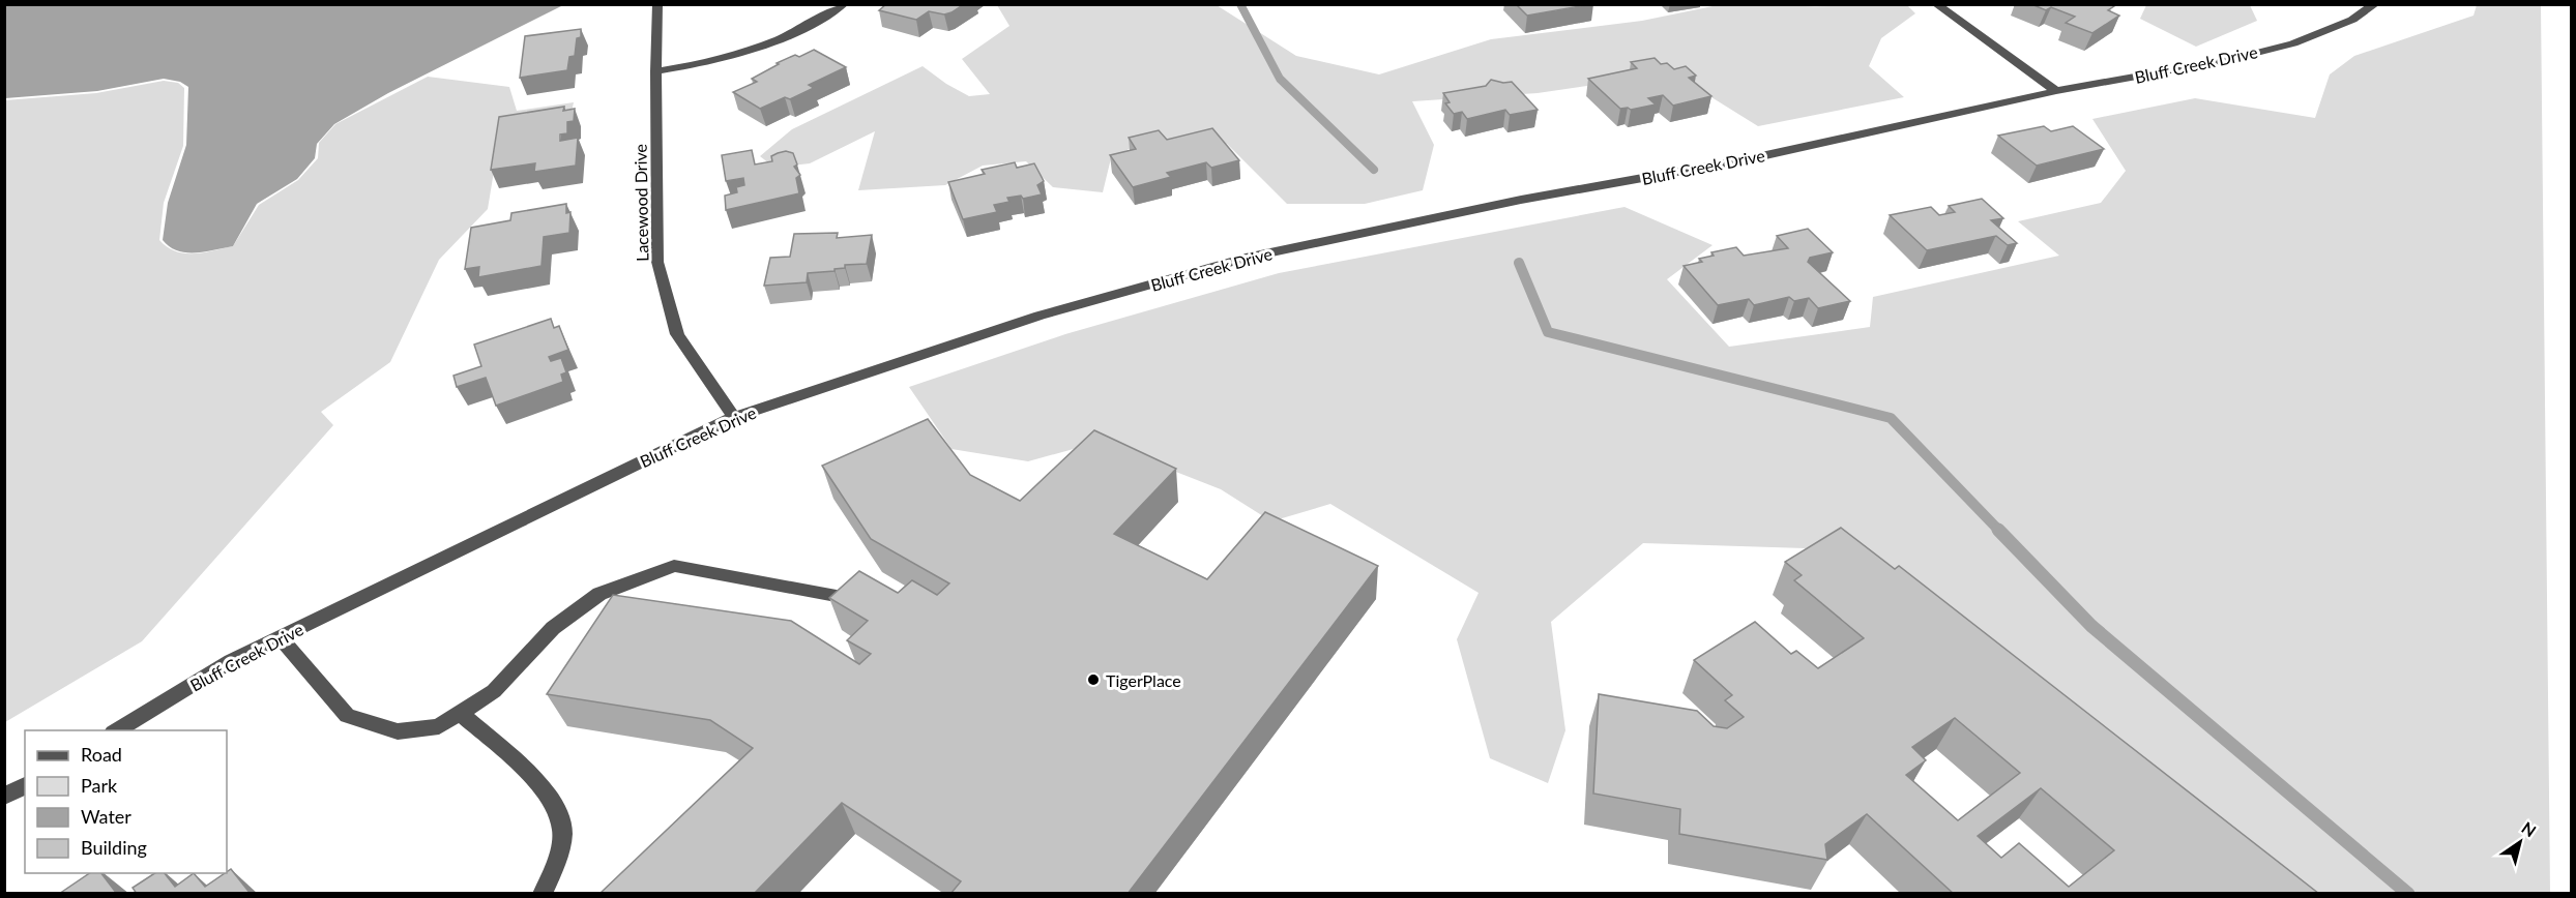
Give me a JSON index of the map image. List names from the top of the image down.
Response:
{
  "streets": {
    "street": ["Bluff Creek Drive", "Lacewood Drive"]
  },
  "crossings": [
    ["Bluff Creek Drive", "Lacewood Drive"]
  ],
  "places": ["TigerPlace"],
  "legend": [
    "Road",
    "Park",
    "Water",
    "Building"
  ],
  "north": "top right"
}
